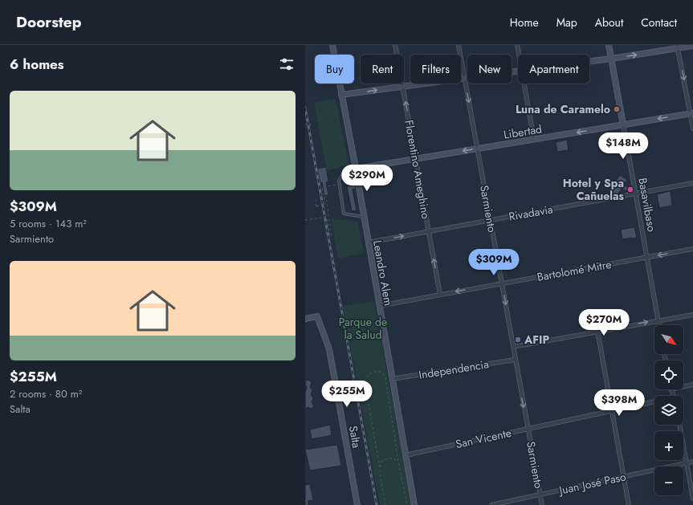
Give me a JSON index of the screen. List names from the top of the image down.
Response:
{
  "streets": {
    "street": [
      "Libertad",
      "Florentino Ameghino",
      "Basavilbaso",
      "Sarmiento",
      "Rivadavia",
      "Bartolomé Mitre",
      "Leandro Alem",
      "Independencia",
      "Salta",
      "San Vicente",
      "Juan José Paso"
    ]
  },
  "crossings": [
    ["Libertad", "Florentino Ameghino"],
    ["Libertad", "Basavilbaso"],
    ["Libertad", "Sarmiento"],
    ["Libertad", "Leandro Alem"],
    ["Florentino Ameghino", "Rivadavia"],
    ["Florentino Ameghino", "Bartolomé Mitre"],
    ["Basavilbaso", "Rivadavia"],
    ["Basavilbaso", "Bartolomé Mitre"],
    ["Sarmiento", "Rivadavia"],
    ["Sarmiento", "Bartolomé Mitre"],
    ["Sarmiento", "Independencia"],
    ["Sarmiento", "San Vicente"],
    ["Sarmiento", "Juan José Paso"],
    ["Rivadavia", "Leandro Alem"],
    ["Bartolomé Mitre", "Leandro Alem"],
    ["Leandro Alem", "Independencia"],
    ["Leandro Alem", "San Vicente"]
  ],
  "one_way": ["Libertad", "Florentino Ameghino", "Sarmiento"],
  "parks": ["Parque de la Salud"],
  "places": ["Luna de Caramelo", "Hotel y Spa Cañuelas", "AFIP"],
  "north": "bottom right",
  "page": {
    "header": "Doorstep",
    "nav": [
      "Home",
      "Map",
      "About",
      "Contact"
    ],
    "heading": "6 homes",
    "chip": [
      "Buy",
      "Rent",
      "Filters",
      "New",
      "Apartment"
    ],
    "list": [
      {
        "name": "$309M",
        "note": "5 rooms · 143 m² · Sarmiento"
      },
      {
        "name": "$255M",
        "note": "2 rooms · 80 m² · Salta"
      }
    ],
    "price": [
      "$148M",
      "$290M",
      "$309M",
      "$270M",
      "$255M",
      "$398M"
    ],
    "map_buttons": ["+", "−"]
  }
}
